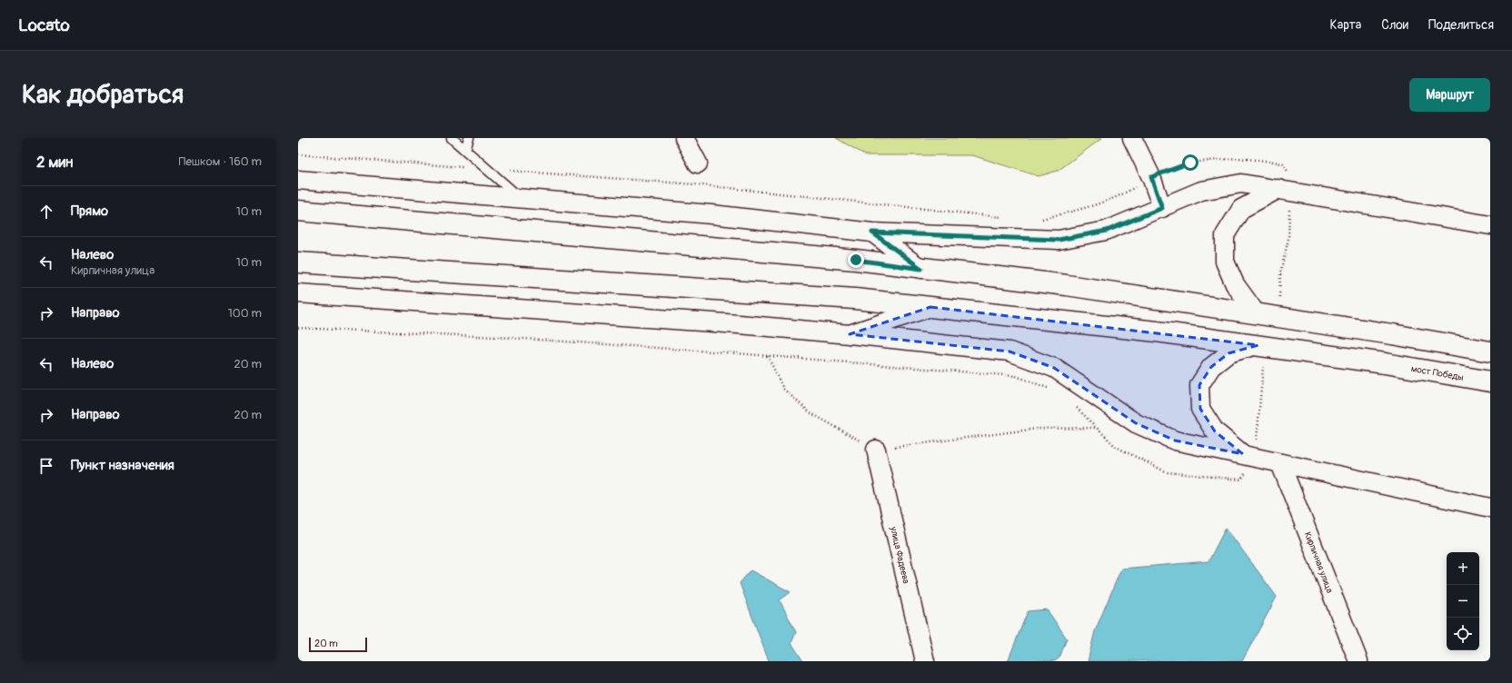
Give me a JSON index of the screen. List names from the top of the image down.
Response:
{
  "streets": {
    "main road": ["мост Победы"],
    "street": ["улица Фадеева", "Кирпичная улица"]
  },
  "scale_bar": "20 m",
  "page": {
    "header": "Locato",
    "nav": ["Карта", "Слои", "Поделиться"],
    "buttons": "Маршрут",
    "title": "Как добраться",
    "heading": ["2 мин", "Пешком · 160 m"],
    "list": [
      ["Прямо", "10 m"],
      ["Налево", "Кирпичная улица", "10 m"],
      ["Направо", "100 m"],
      ["Налево", "20 m"],
      ["Направо", "20 m"],
      "Пункт назначения"
    ],
    "map_buttons": ["+", "−"],
    "scale": "20 m"
  }
}
